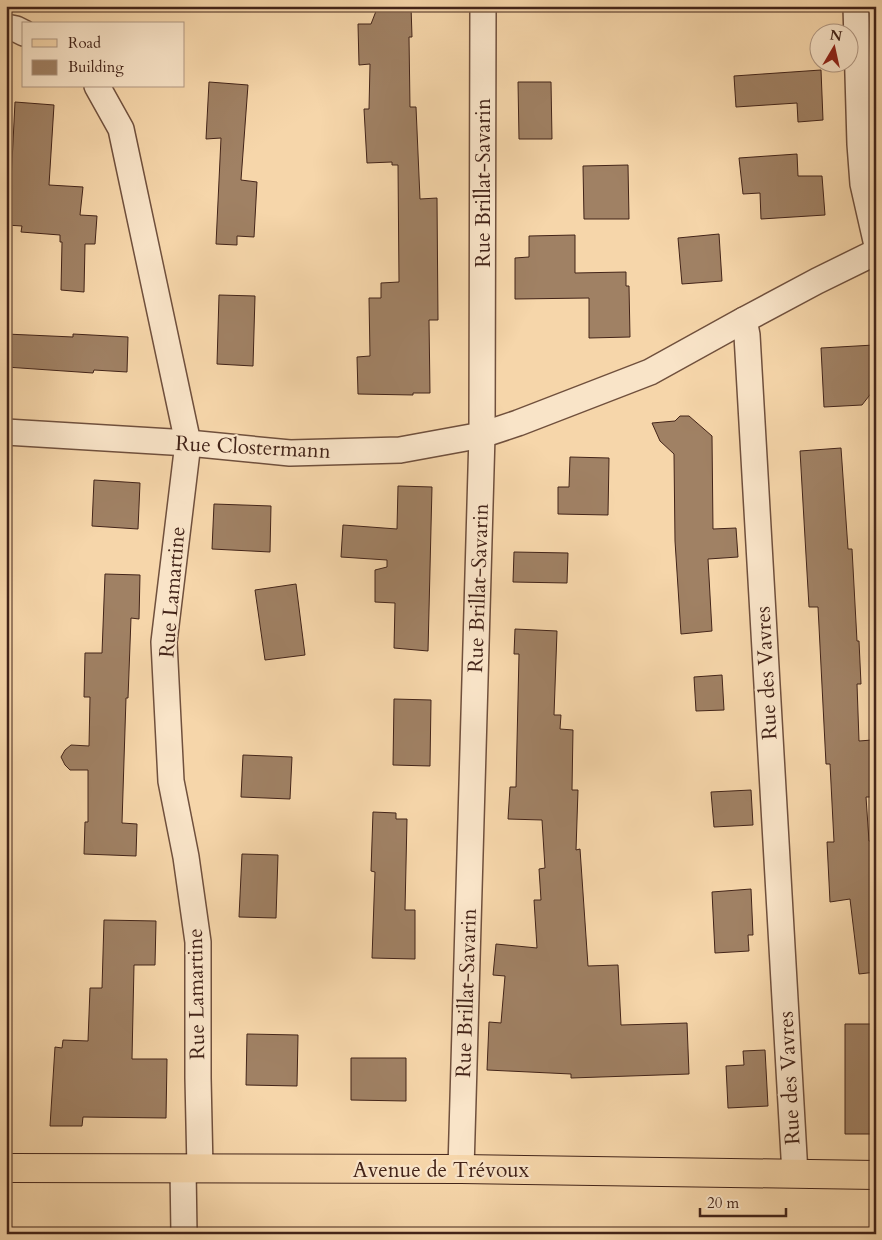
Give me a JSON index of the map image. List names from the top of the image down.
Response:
{
  "streets": {
    "main road": ["Avenue de Trévoux"],
    "street": [
      "Rue Brillat-Savarin",
      "Rue Clostermann",
      "Rue Lamartine",
      "Rue des Vavres"
    ]
  },
  "crossings": [
    ["Rue Brillat-Savarin", "Rue Clostermann"],
    ["Rue Brillat-Savarin", "Avenue de Trévoux"],
    ["Rue Clostermann", "Rue Lamartine"],
    ["Rue Clostermann", "Rue des Vavres"],
    ["Rue Lamartine", "Avenue de Trévoux"],
    ["Rue des Vavres", "Avenue de Trévoux"]
  ],
  "legend": ["Road", "Building"],
  "scale_bar": "20 m",
  "north": "top"
}
